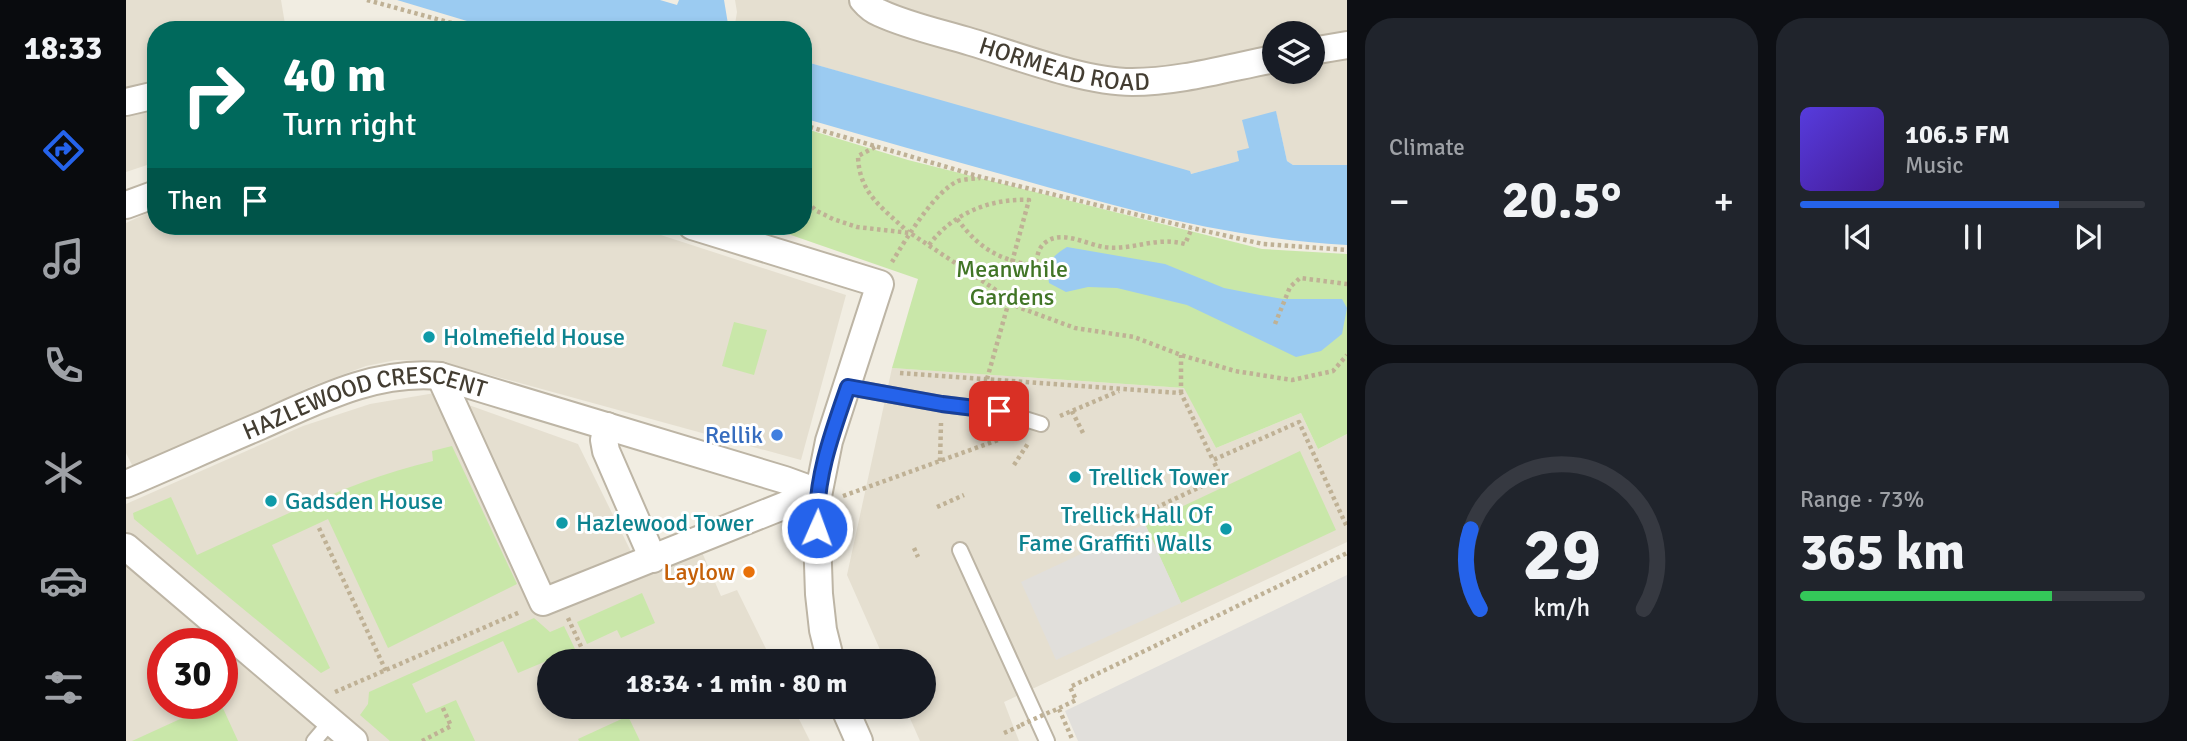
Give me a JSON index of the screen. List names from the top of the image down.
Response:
{
  "streets": {
    "street": ["HORMEAD ROAD", "HAZLEWOOD CRESCENT"]
  },
  "parks": ["Meanwhile Gardens"],
  "places": [
    "Holmefield House",
    "Rellik",
    "Trellick Tower",
    "Gadsden House",
    "Hazlewood Tower",
    "Trellick Hall Of Fame Graffiti Walls",
    "Laylow"
  ],
  "page": {
    "tabs": "18:33",
    "tile": [
      "Climate",
      ["Range · 73%", "365 km"]
    ],
    "turn": ["40 m", "Turn right"],
    "song": ["106.5 FM", "Music"],
    "then": "Then",
    "heat": ["−", "20.5°", "+"],
    "limit": "30",
    "trip": "18:34 · 1 min · 80 m",
    "gauge": ["29", "km/h"]
  }
}
